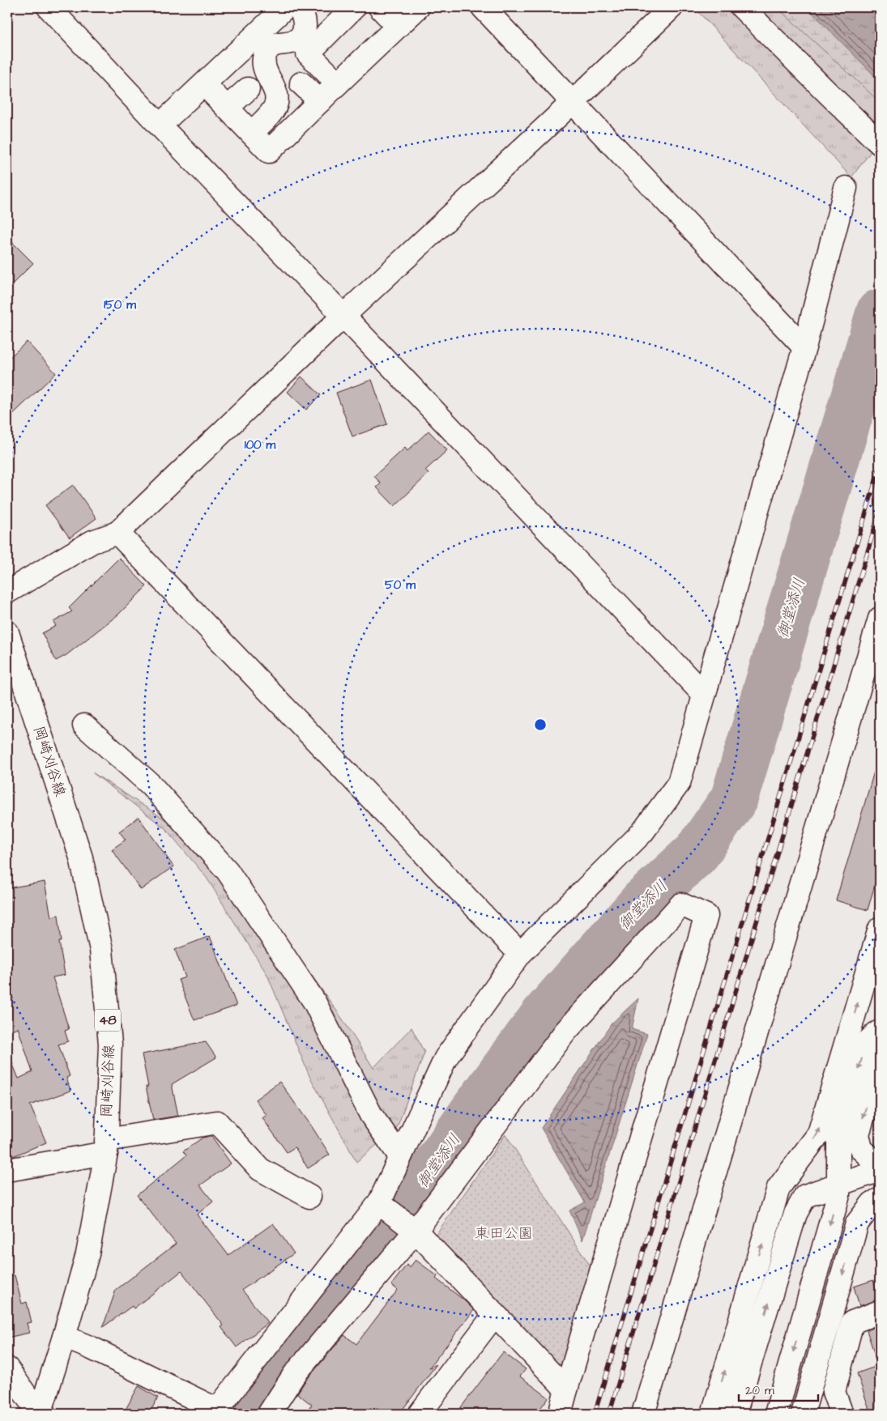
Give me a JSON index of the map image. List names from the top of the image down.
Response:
{
  "streets": {
    "street": ["岡崎刈谷線", "48"]
  },
  "water": ["御堂添川"],
  "parks": ["東田公園"],
  "scale_bar": "20 m",
  "rings": ["150 m", "100 m", "50 m"]
}
